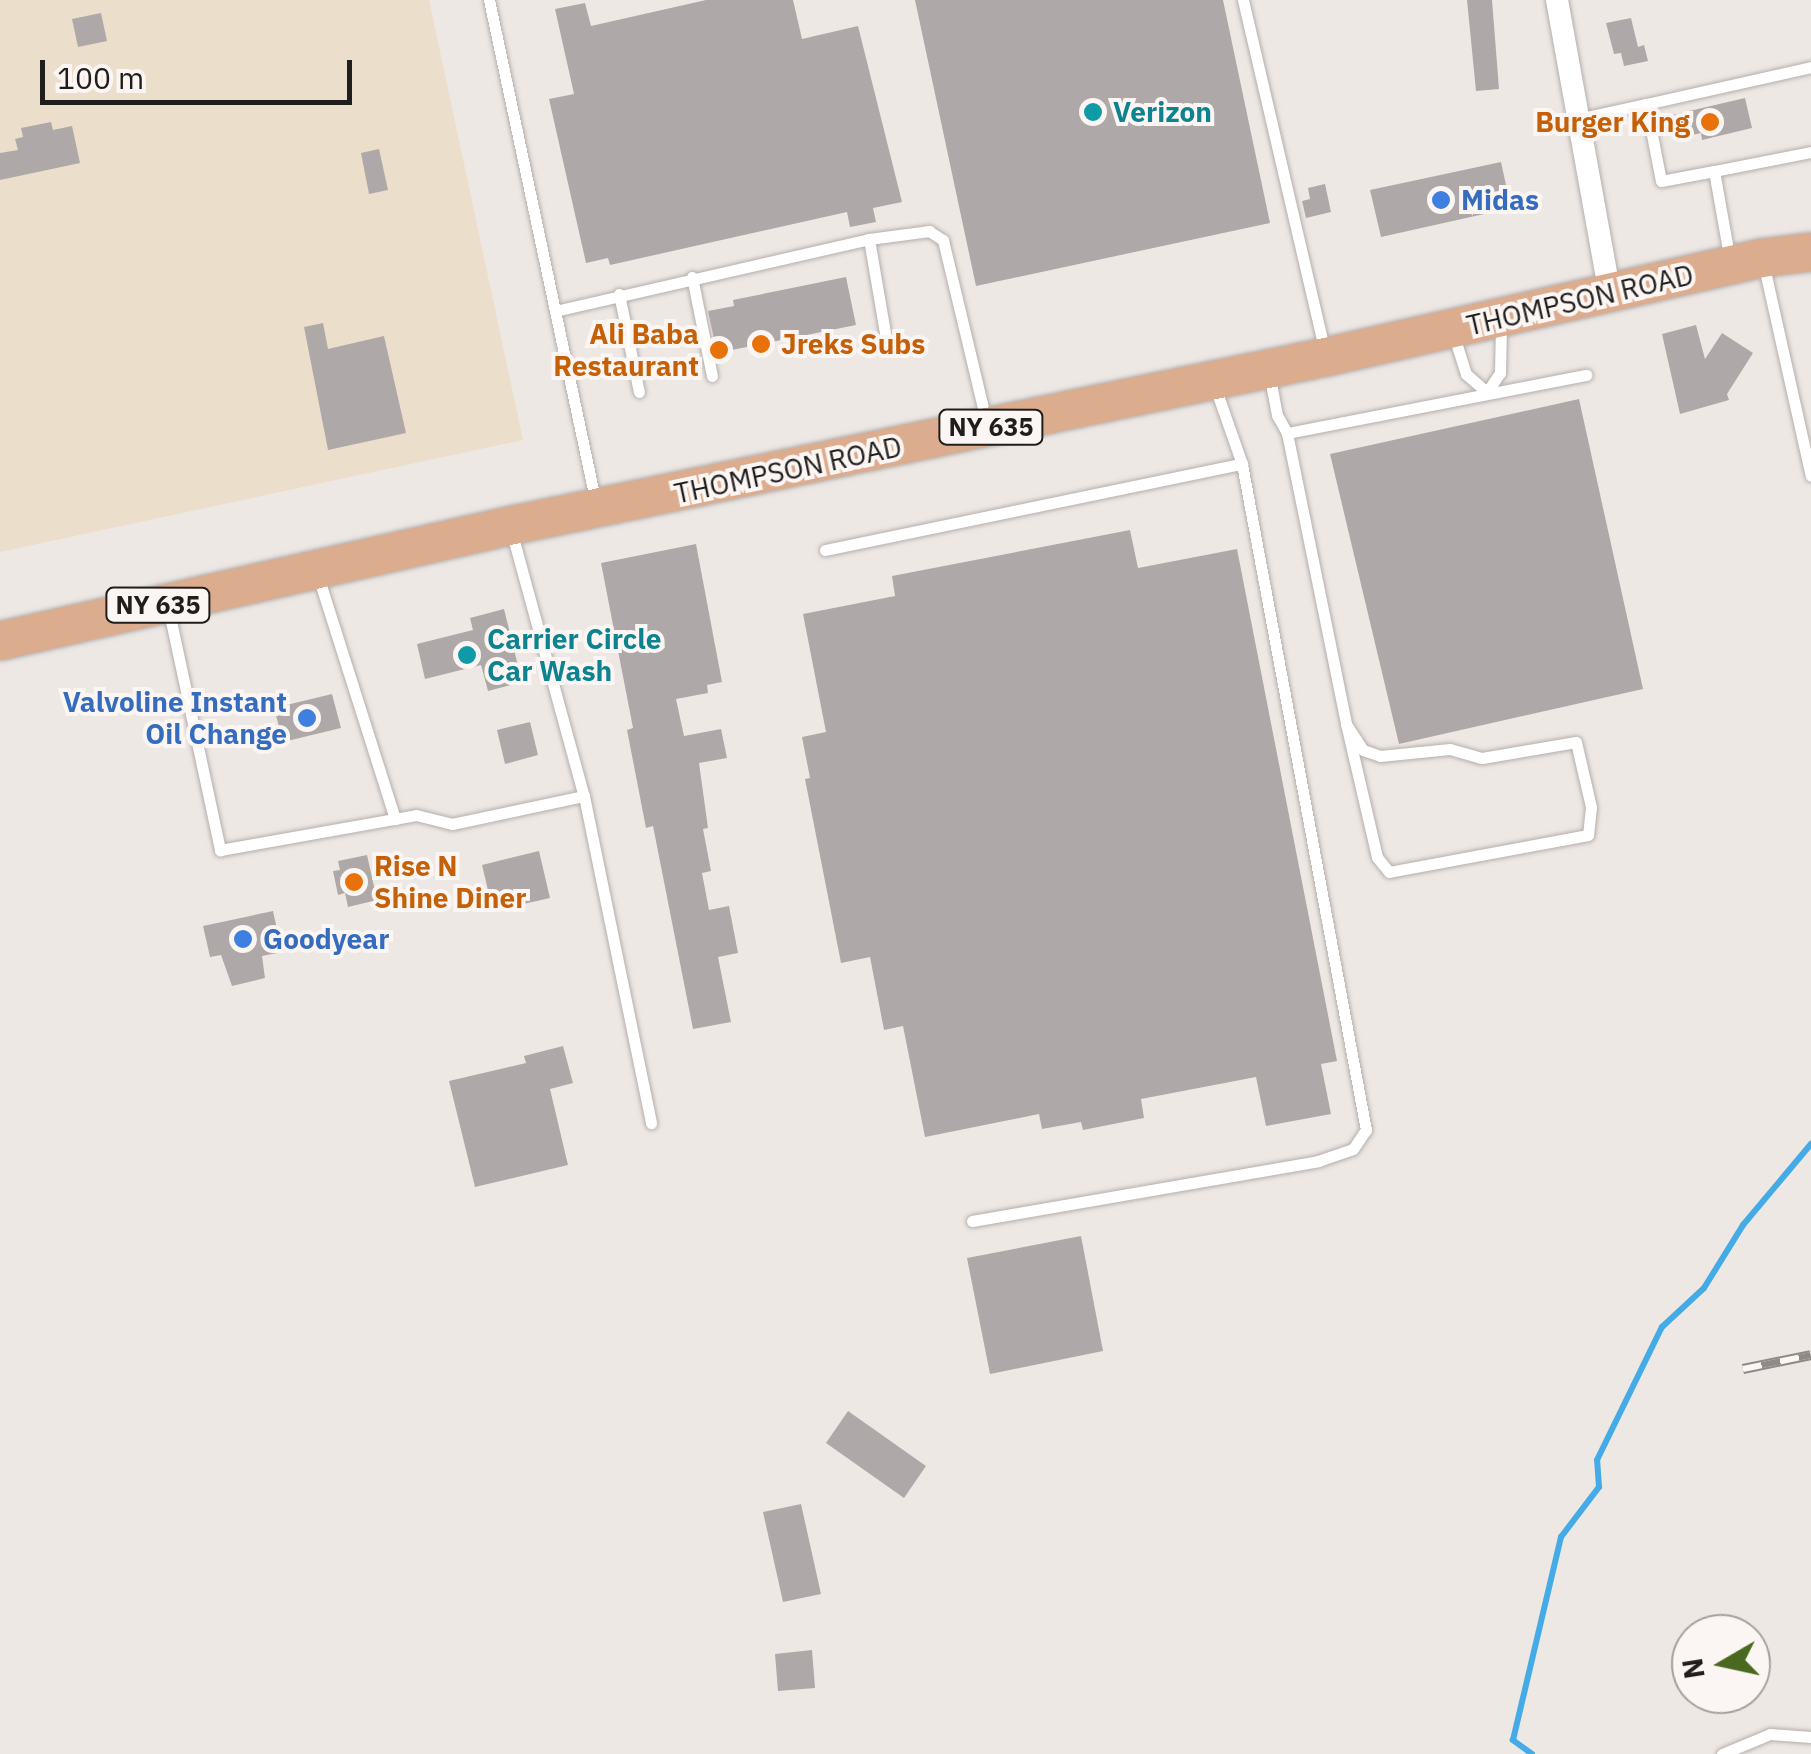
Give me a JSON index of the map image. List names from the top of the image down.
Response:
{
  "streets": {
    "main road": ["THOMPSON ROAD", "NY 635"]
  },
  "places": [
    "Verizon",
    "Burger King",
    "Midas",
    "Jreks Subs",
    "Ali Baba Restaurant",
    "Carrier Circle Car Wash",
    "Valvoline Instant Oil Change",
    "Rise N Shine Diner",
    "Goodyear"
  ],
  "scale_bar": "100 m",
  "north": "left"
}
